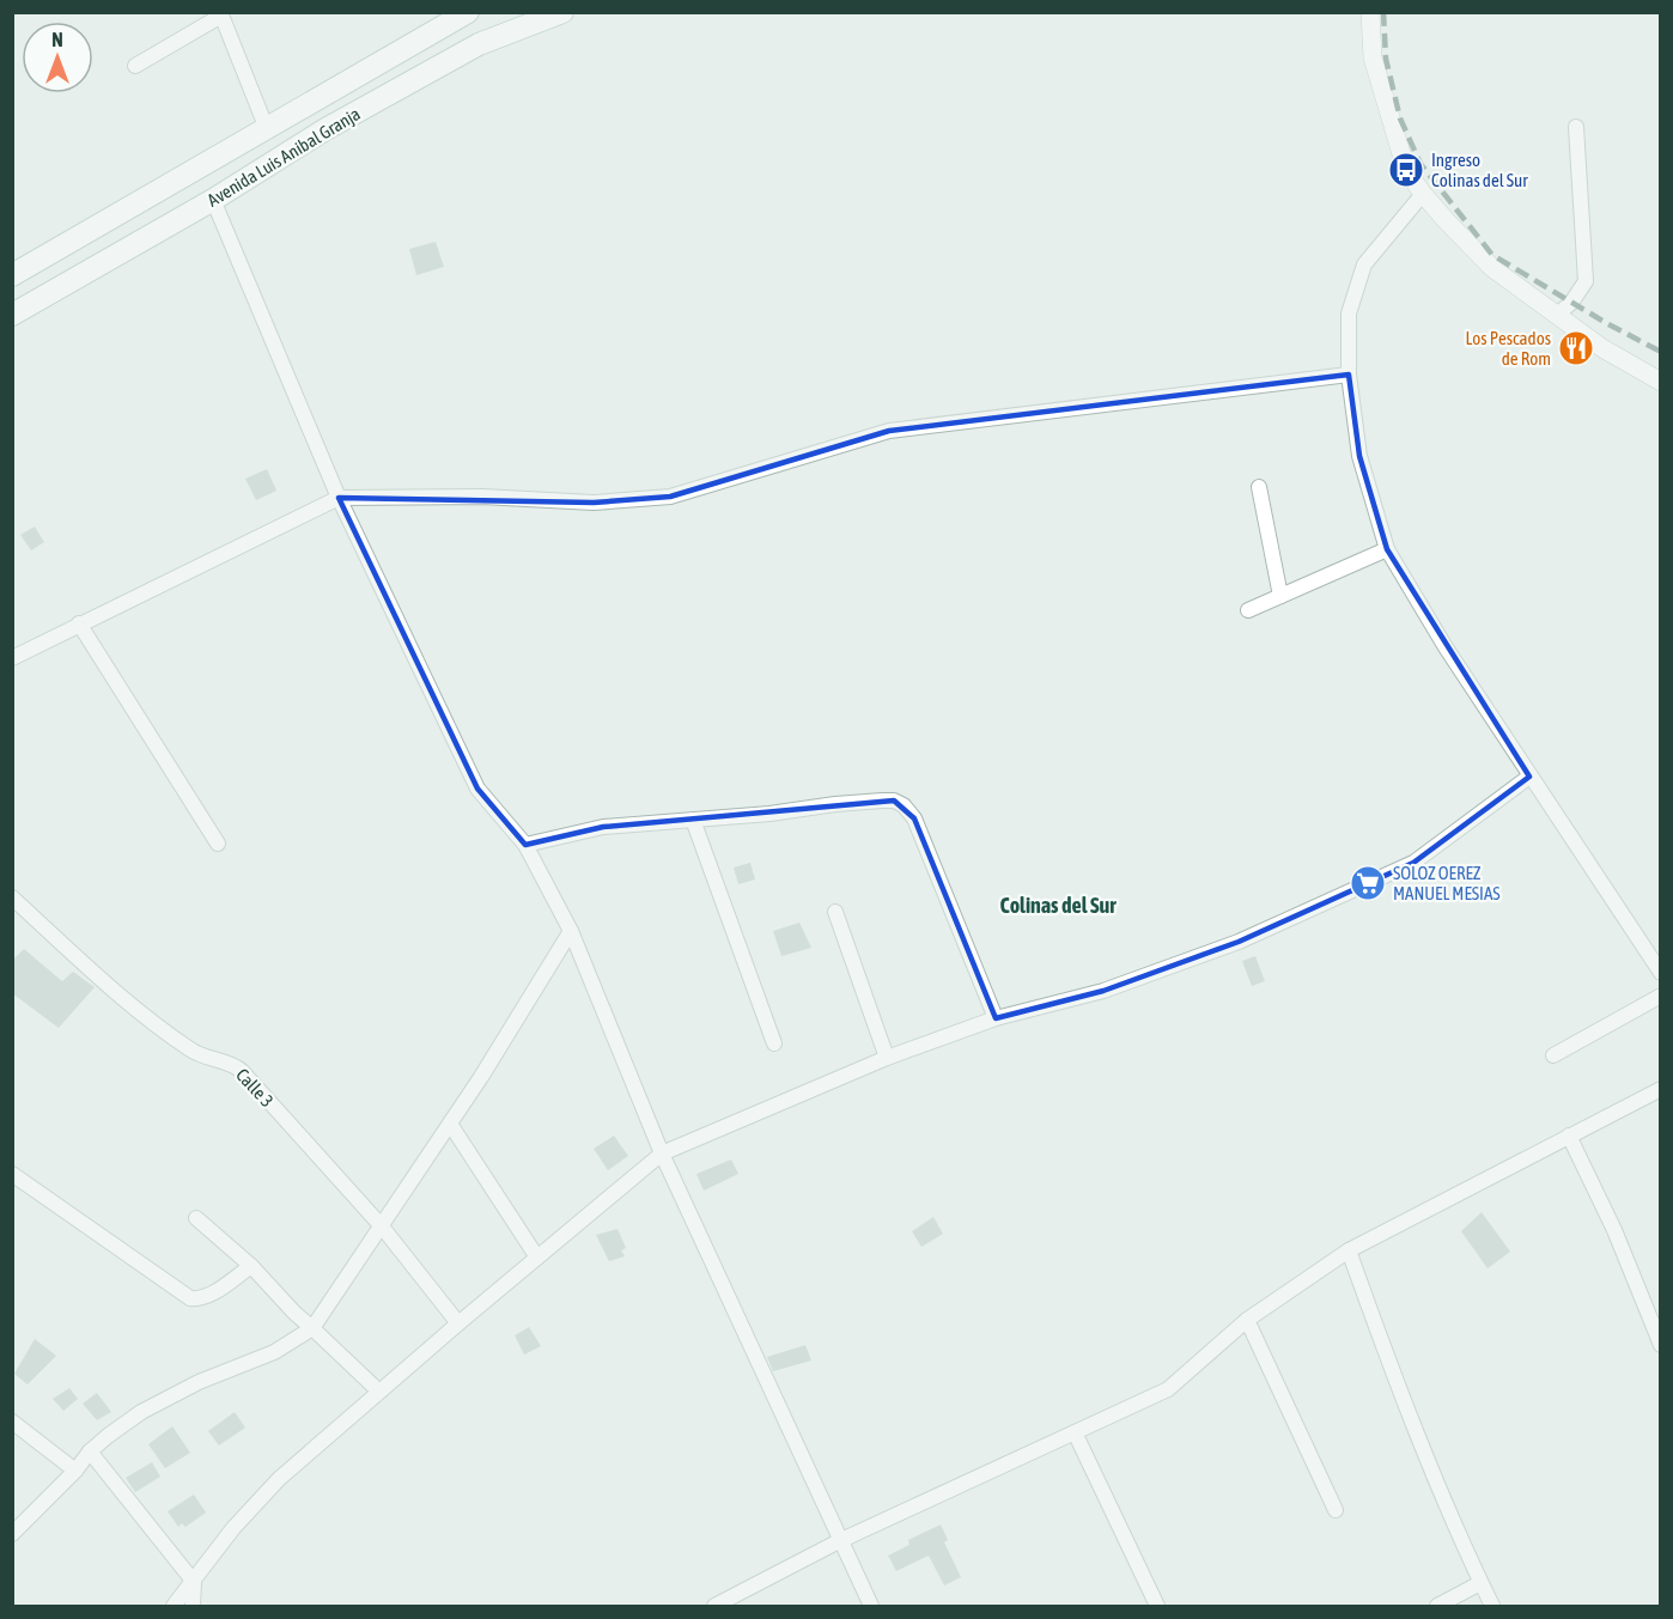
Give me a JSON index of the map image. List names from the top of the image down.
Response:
{
  "streets": {
    "main road": ["Avenida Luis Anibal Granja"],
    "street": ["Calle 3"]
  },
  "districts": ["Colinas del Sur"],
  "places": {
    "bus stop": ["Ingreso Colinas del Sur"],
    "restaurant": ["Los Pescados de Rom"],
    "supermarket": ["SOLOZ OEREZ MANUEL MESIAS"]
  },
  "north": "top"
}
